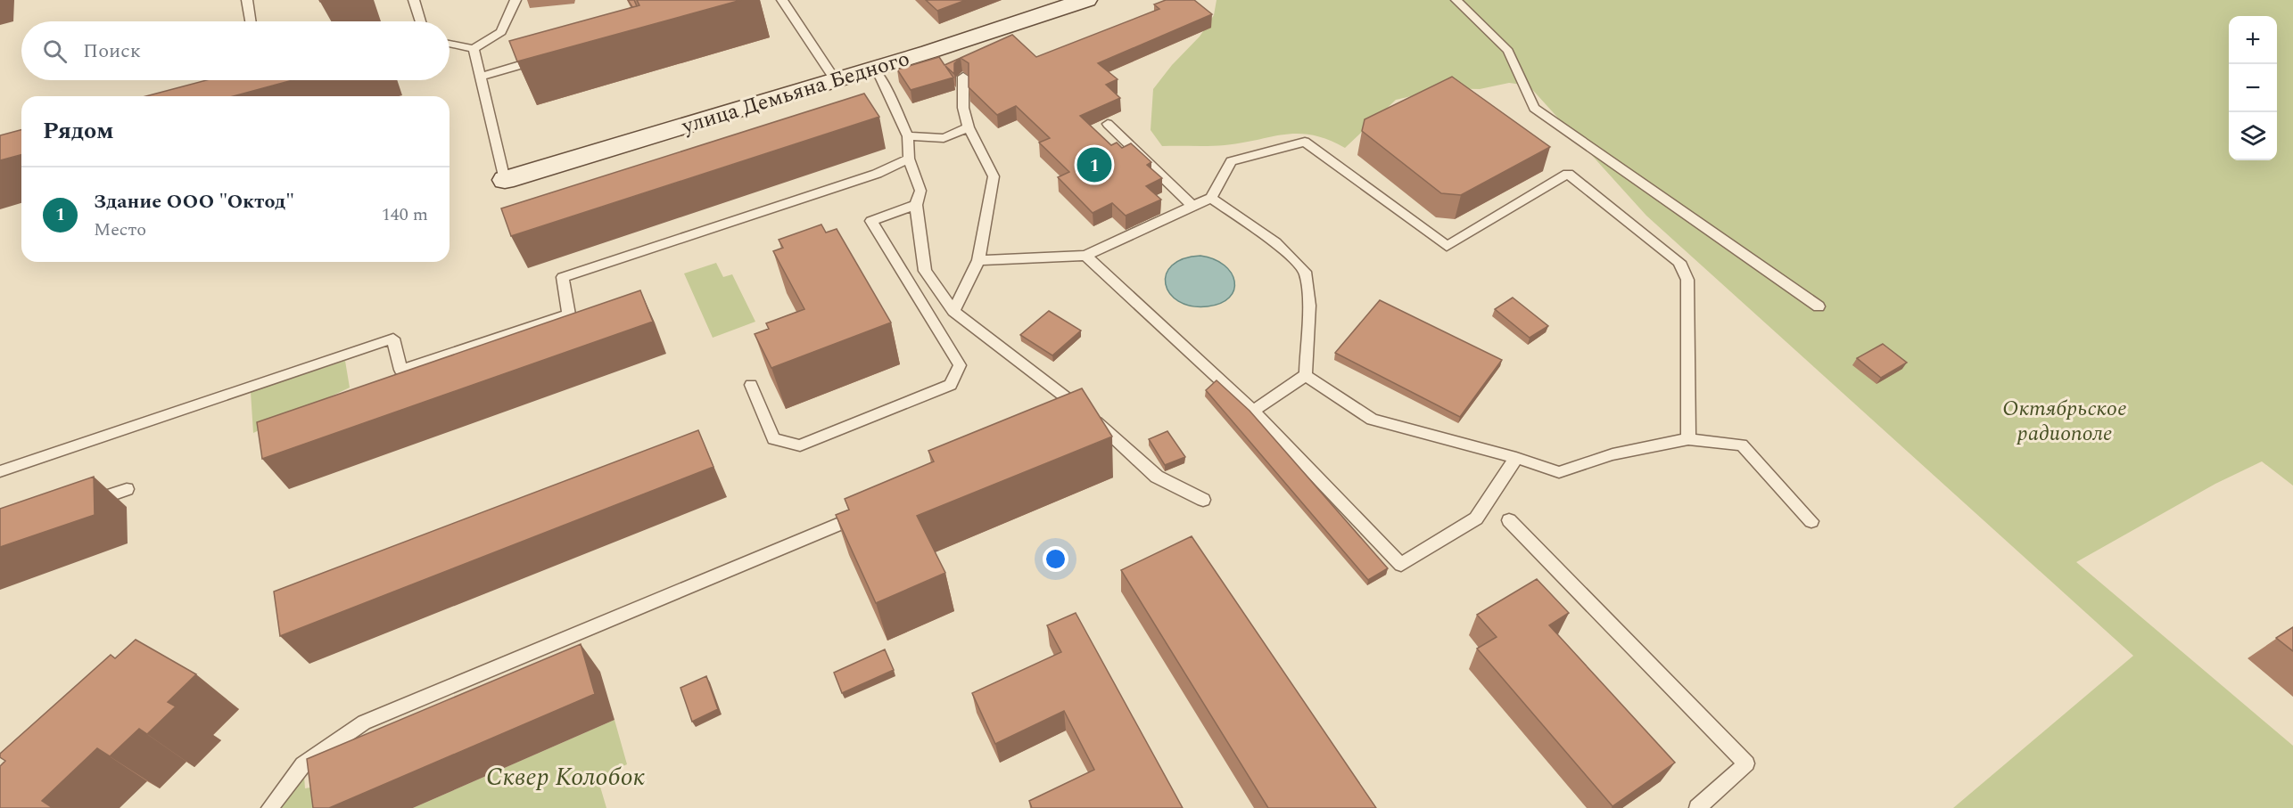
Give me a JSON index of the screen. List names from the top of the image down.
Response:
{
  "streets": {
    "street": ["улица Демьяна Бедного"]
  },
  "parks": ["Октябрьское радиополе", "Сквер Колобок"],
  "page": {
    "map_buttons": ["+", "−"],
    "search": "Поиск",
    "heading": "Рядом",
    "pins": "1",
    "list": [
      {
        "mark": "1",
        "name": "Здание ООО \"Октод\"",
        "note": "Место",
        "value": "140 m"
      }
    ]
  }
}
